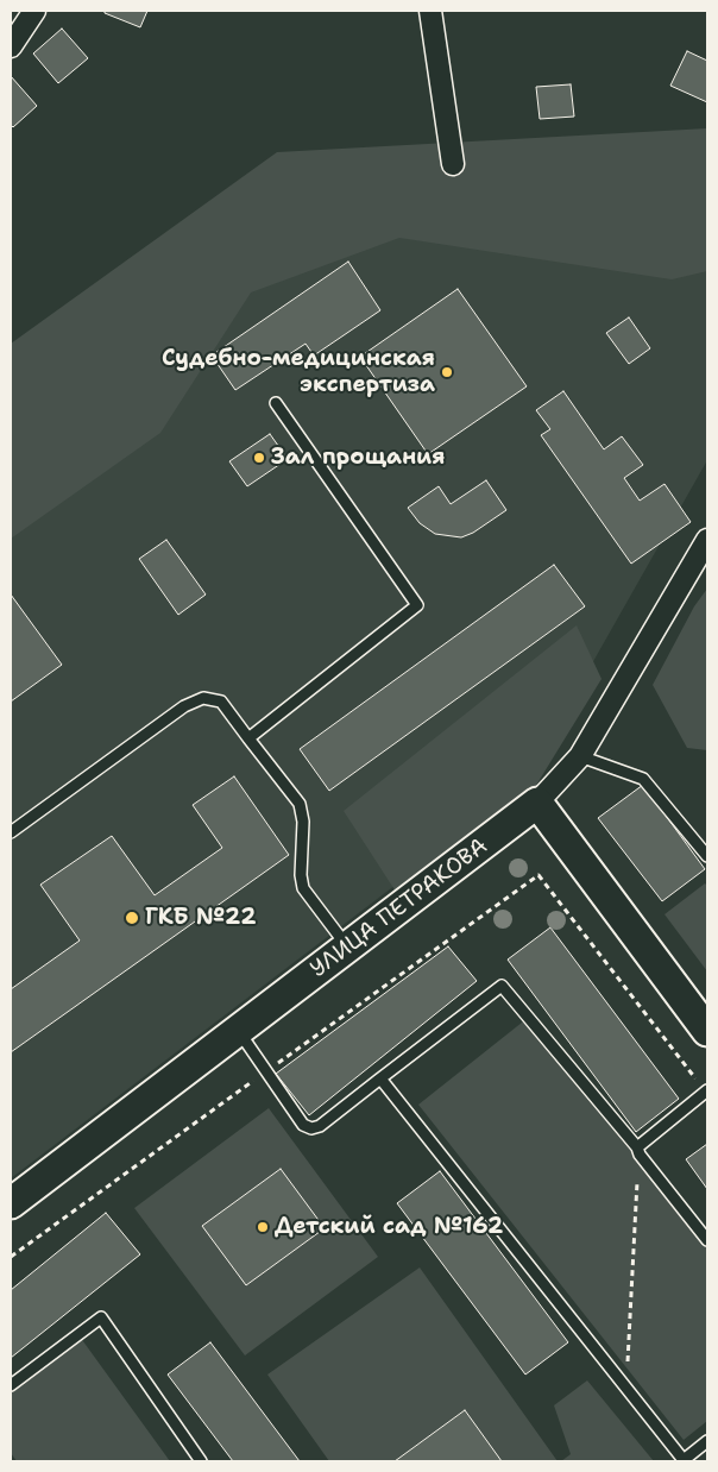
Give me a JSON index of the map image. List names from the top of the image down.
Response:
{
  "streets": {
    "street": ["УЛИЦА ПЕТРАКОВА"]
  },
  "places": [
    "Судебно-медицинская экспертиза",
    "Зал прощания",
    "ГКБ №22",
    "Детский сад №162"
  ]
}
